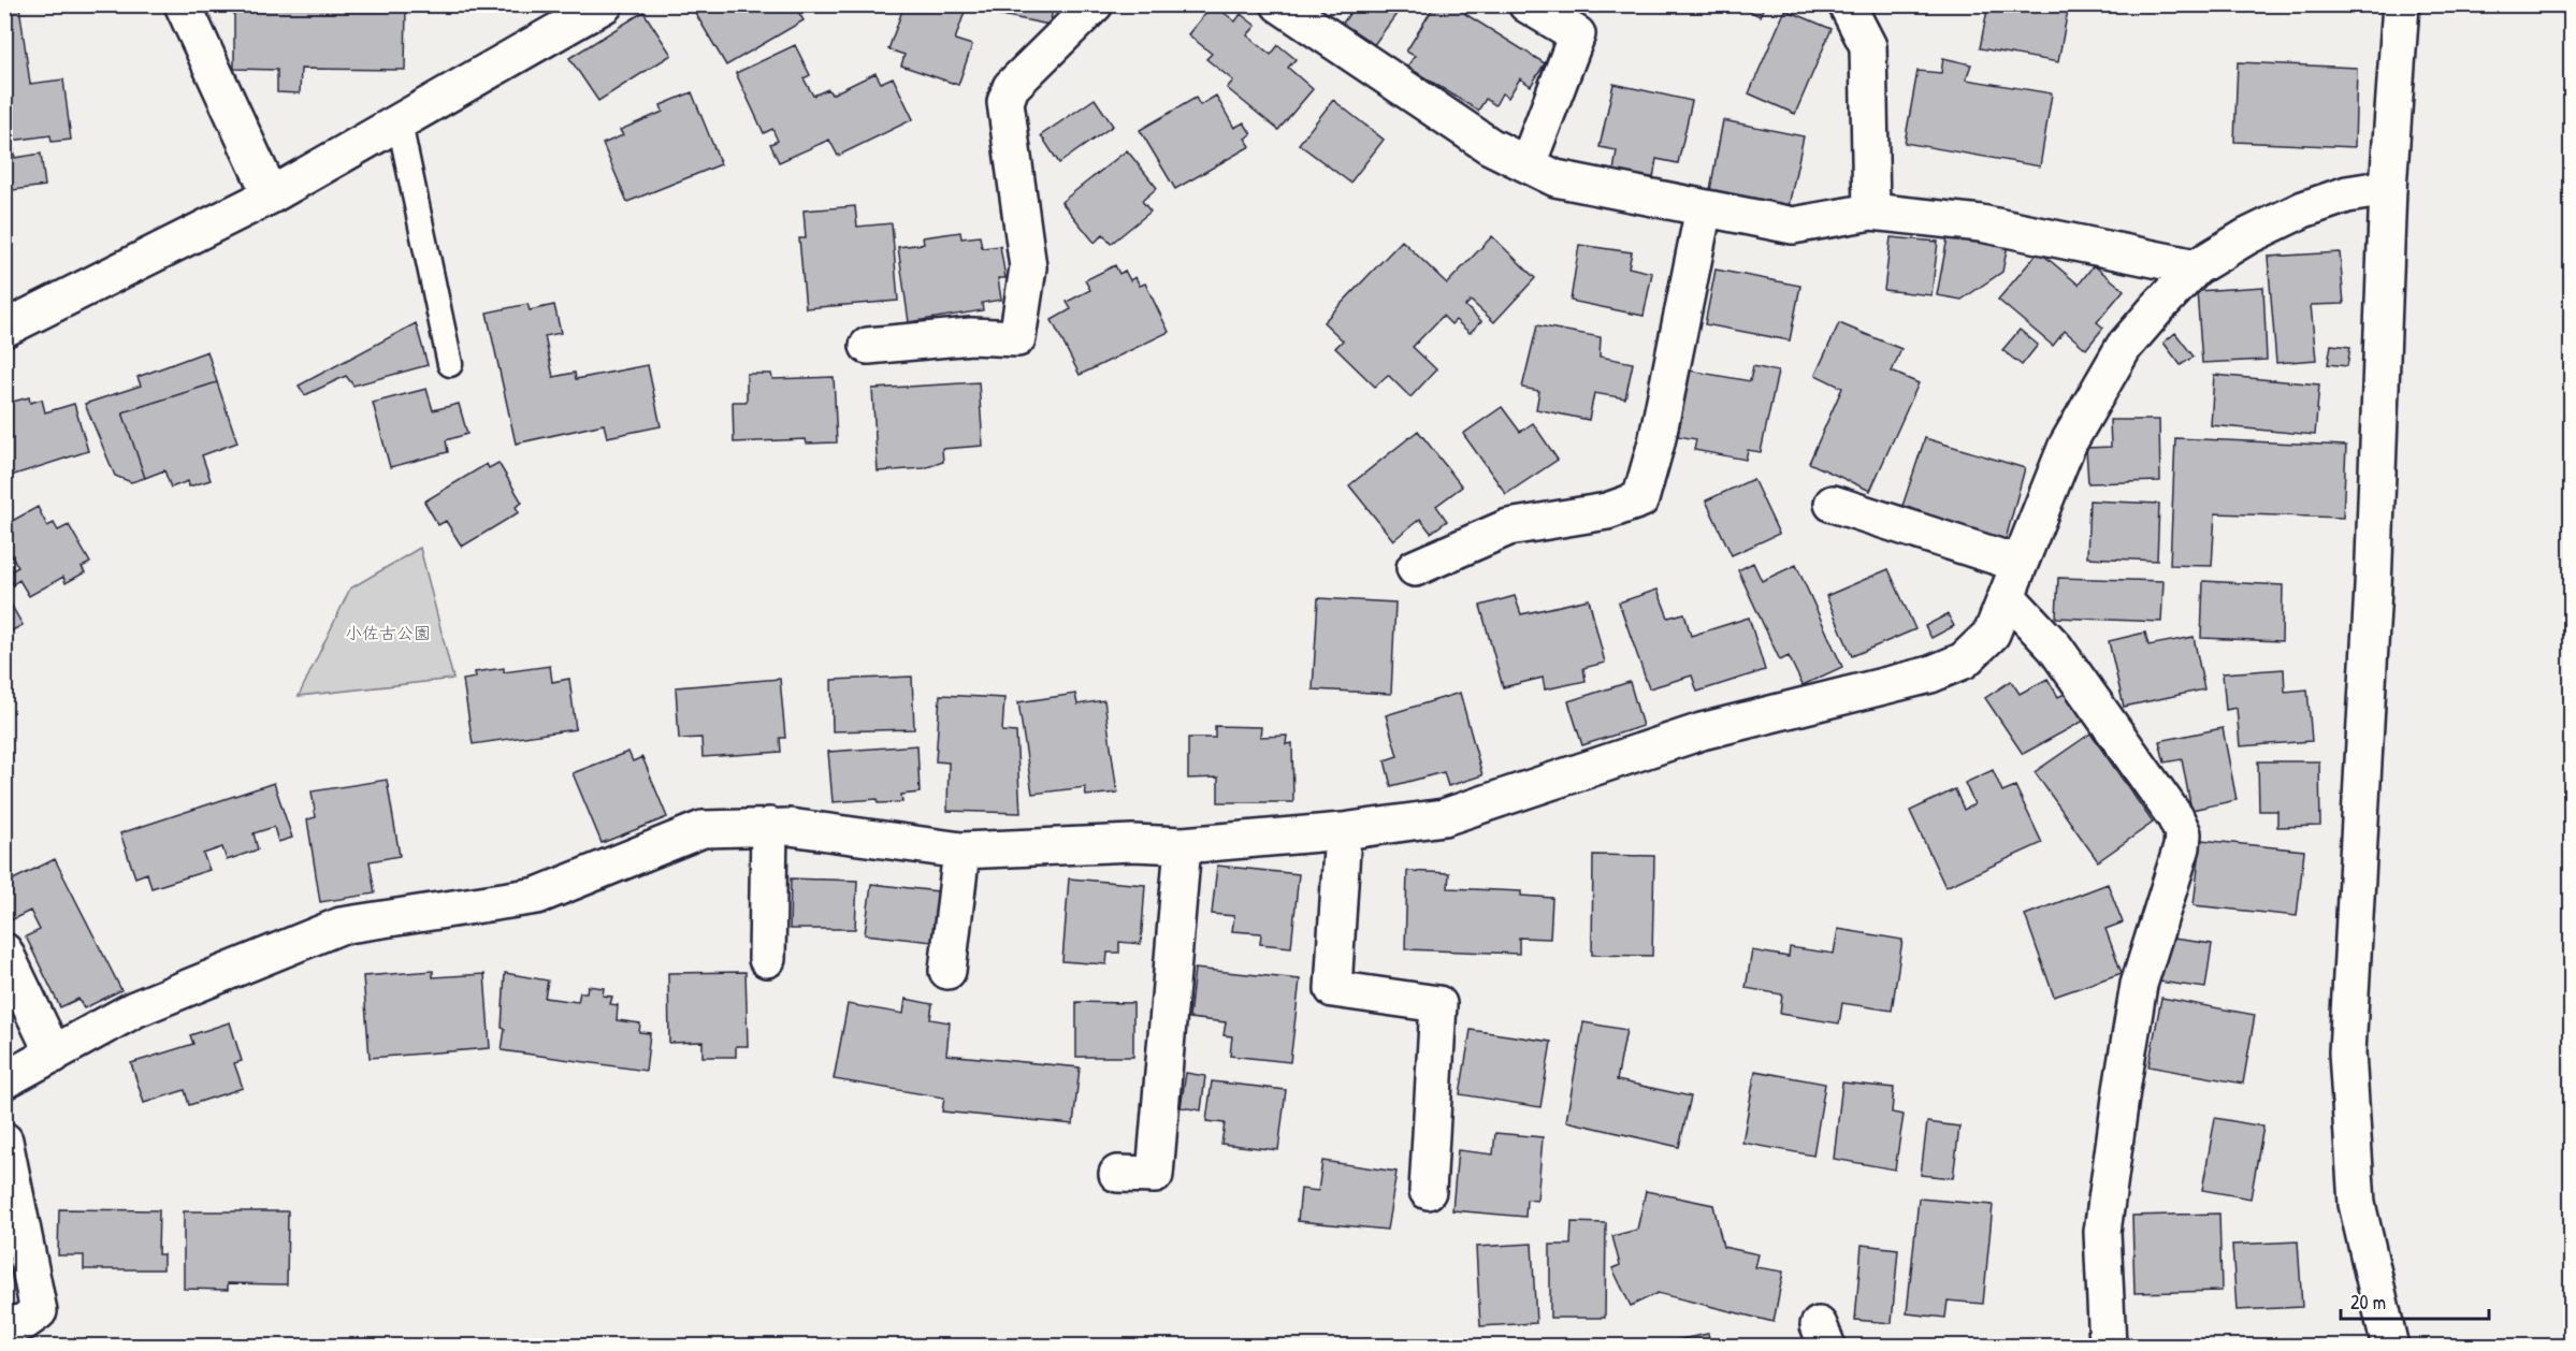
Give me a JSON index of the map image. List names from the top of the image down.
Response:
{
  "parks": ["小佐古公園"],
  "scale_bar": "20 m"
}
